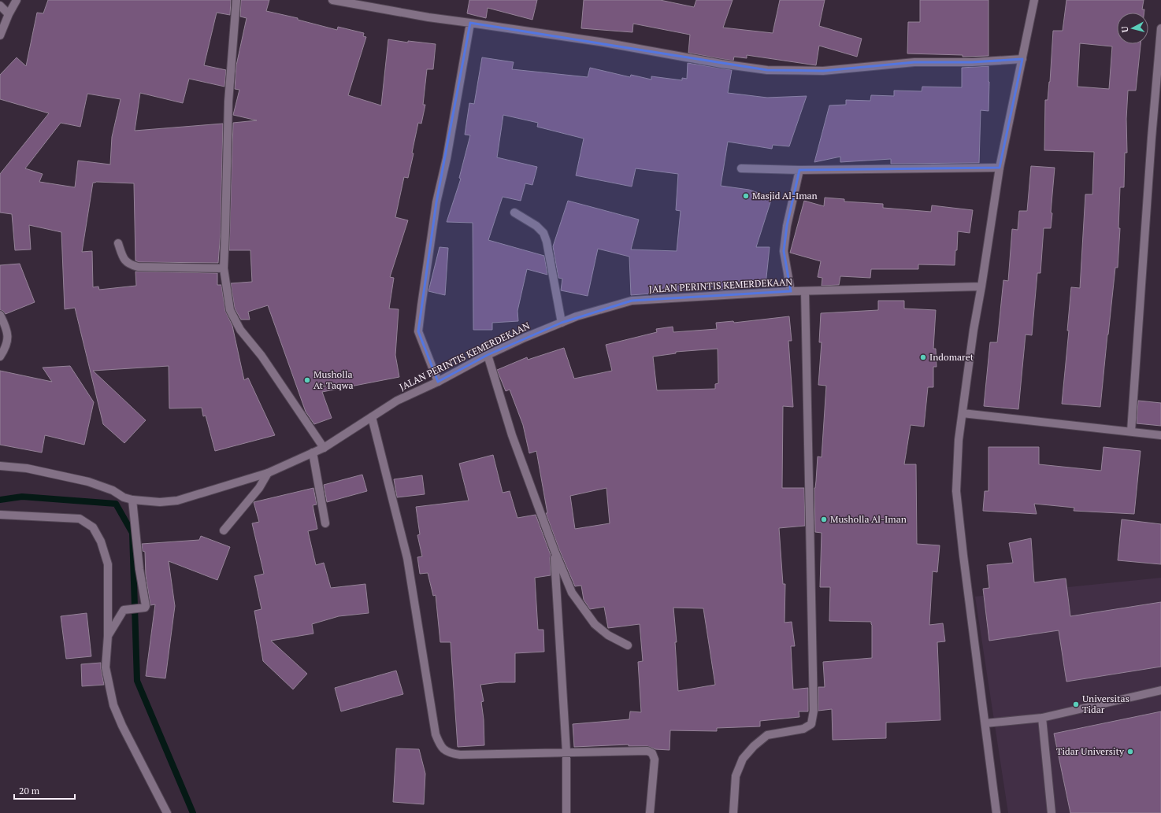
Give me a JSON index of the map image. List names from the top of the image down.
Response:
{
  "streets": {
    "street": ["JALAN PERINTIS KEMERDEKAAN"]
  },
  "places": [
    "Masjid Al-Iman",
    "Indomaret",
    "Musholla At-Taqwa",
    "Musholla Al-Iman",
    "Universitas Tidar",
    "Tidar University"
  ],
  "scale_bar": "20 m",
  "north": "left"
}
